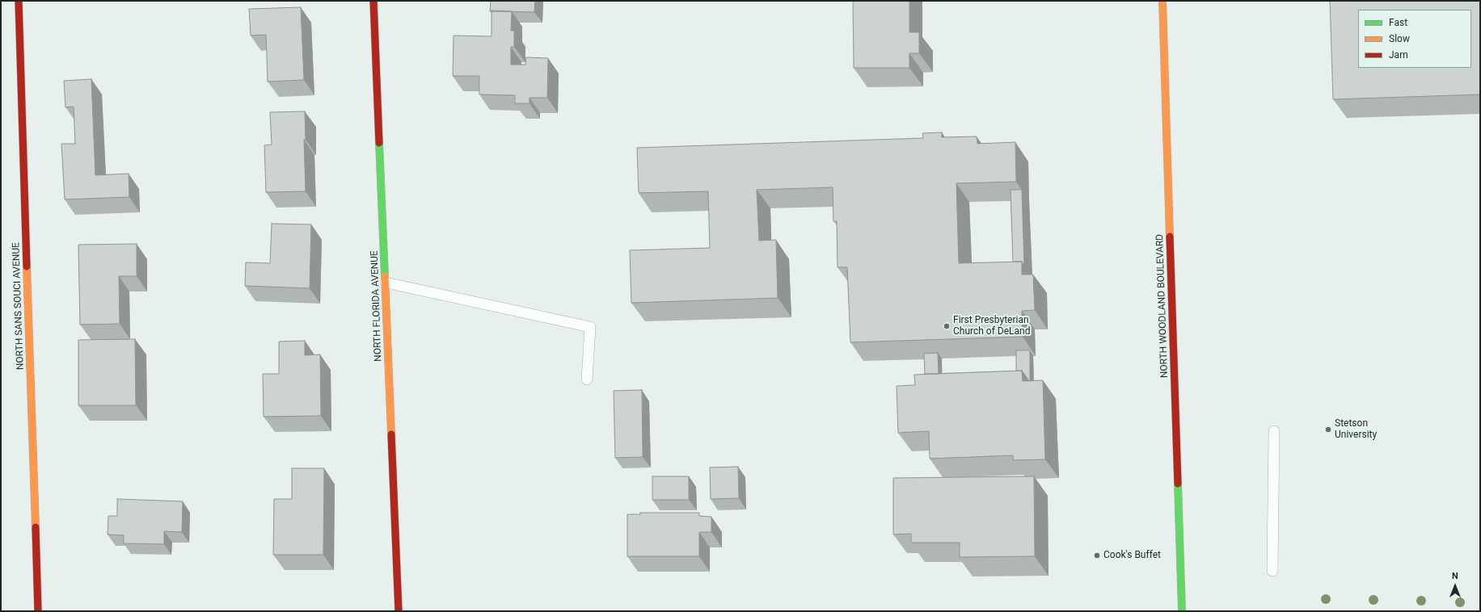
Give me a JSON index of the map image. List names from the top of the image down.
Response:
{
  "streets": {
    "street": ["NORTH SANS SOUCI AVENUE", "NORTH FLORIDA AVENUE", "NORTH WOODLAND BOULEVARD"]
  },
  "places": ["First Presbyterian Church of DeLand", "Stetson University", "Cook's Buffet"],
  "legend": ["Fast", "Slow", "Jam"],
  "north": "top"
}
